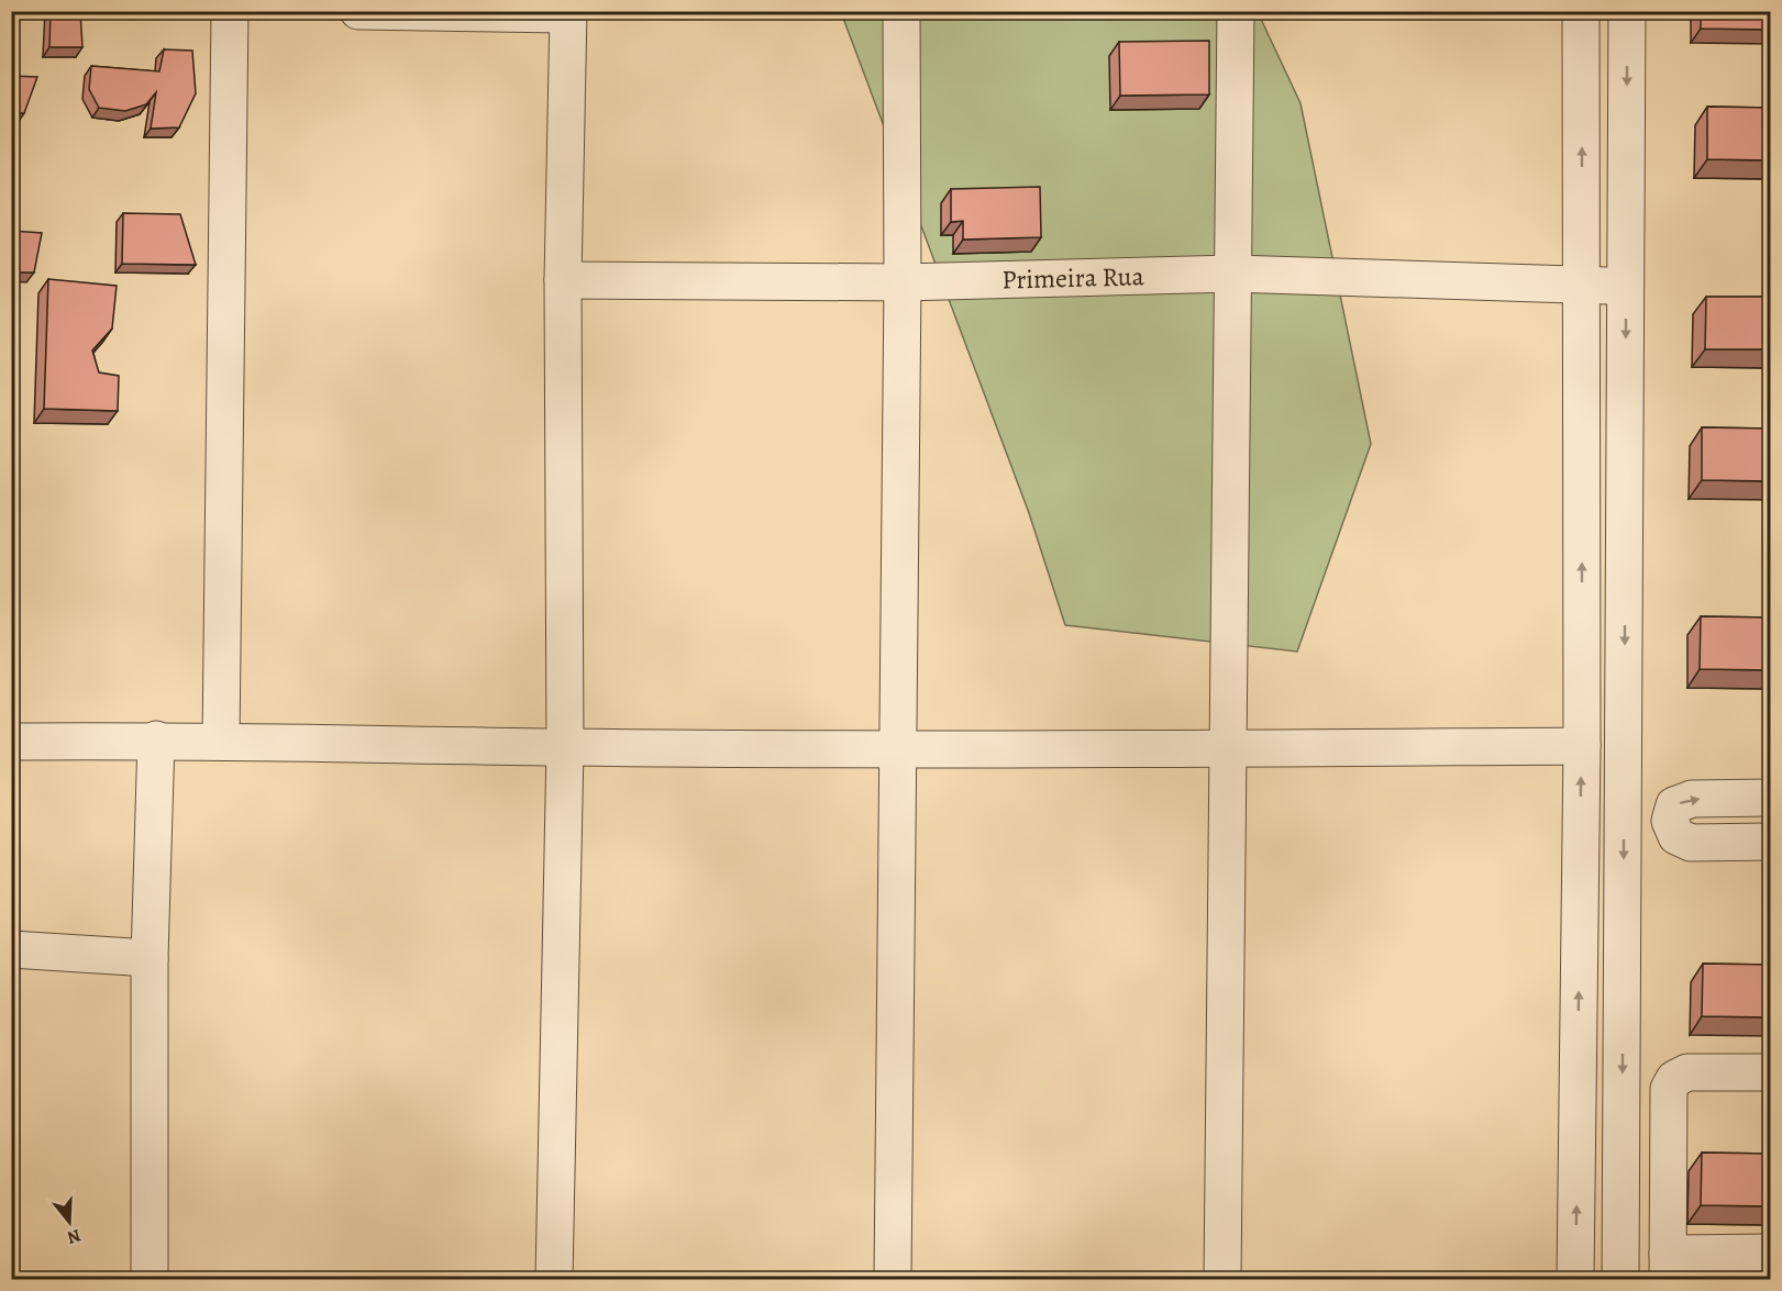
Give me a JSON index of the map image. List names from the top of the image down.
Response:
{
  "streets": {
    "street": ["Primeira Rua"]
  },
  "north": "bottom"
}
